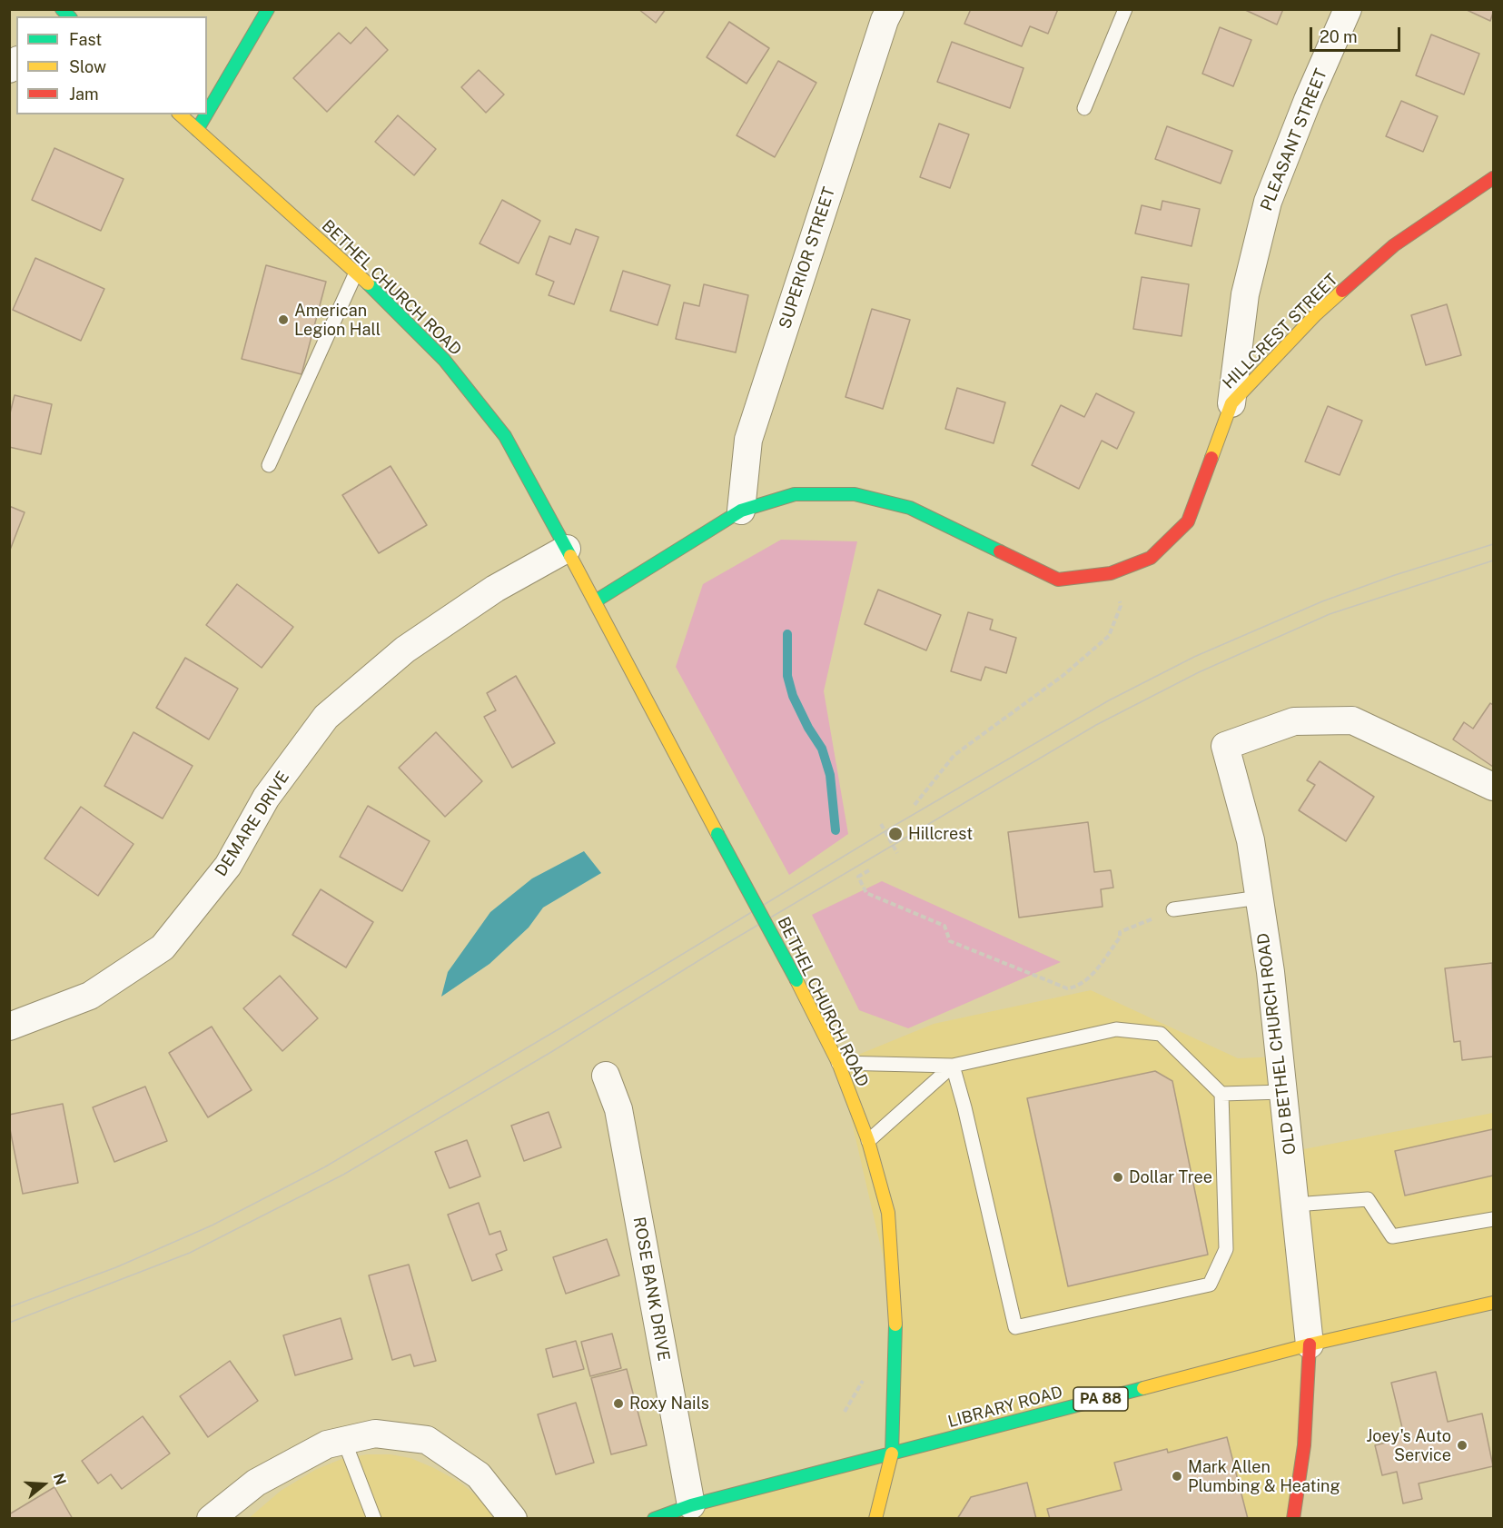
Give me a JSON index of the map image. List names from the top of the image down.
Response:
{
  "streets": {
    "street": [
      "PLEASANT STREET",
      "SUPERIOR STREET",
      "BETHEL CHURCH ROAD",
      "HILLCREST STREET",
      "DEMARE DRIVE",
      "OLD BETHEL CHURCH ROAD",
      "ROSE BANK DRIVE",
      "PA 88",
      "LIBRARY ROAD"
    ]
  },
  "crossings": [
    ["PLEASANT STREET", "HILLCREST STREET"],
    ["SUPERIOR STREET", "HILLCREST STREET"],
    ["BETHEL CHURCH ROAD", "DEMARE DRIVE"],
    ["BETHEL CHURCH ROAD", "LIBRARY ROAD"],
    ["OLD BETHEL CHURCH ROAD", "LIBRARY ROAD"],
    ["ROSE BANK DRIVE", "LIBRARY ROAD"]
  ],
  "places": [
    "American Legion Hall",
    "Hillcrest",
    "Dollar Tree",
    "Roxy Nails",
    "Joey's Auto Service",
    "Mark Allen Plumbing & Heating"
  ],
  "legend": ["Fast", "Slow", "Jam"],
  "scale_bar": "20 m",
  "north": "right"
}
